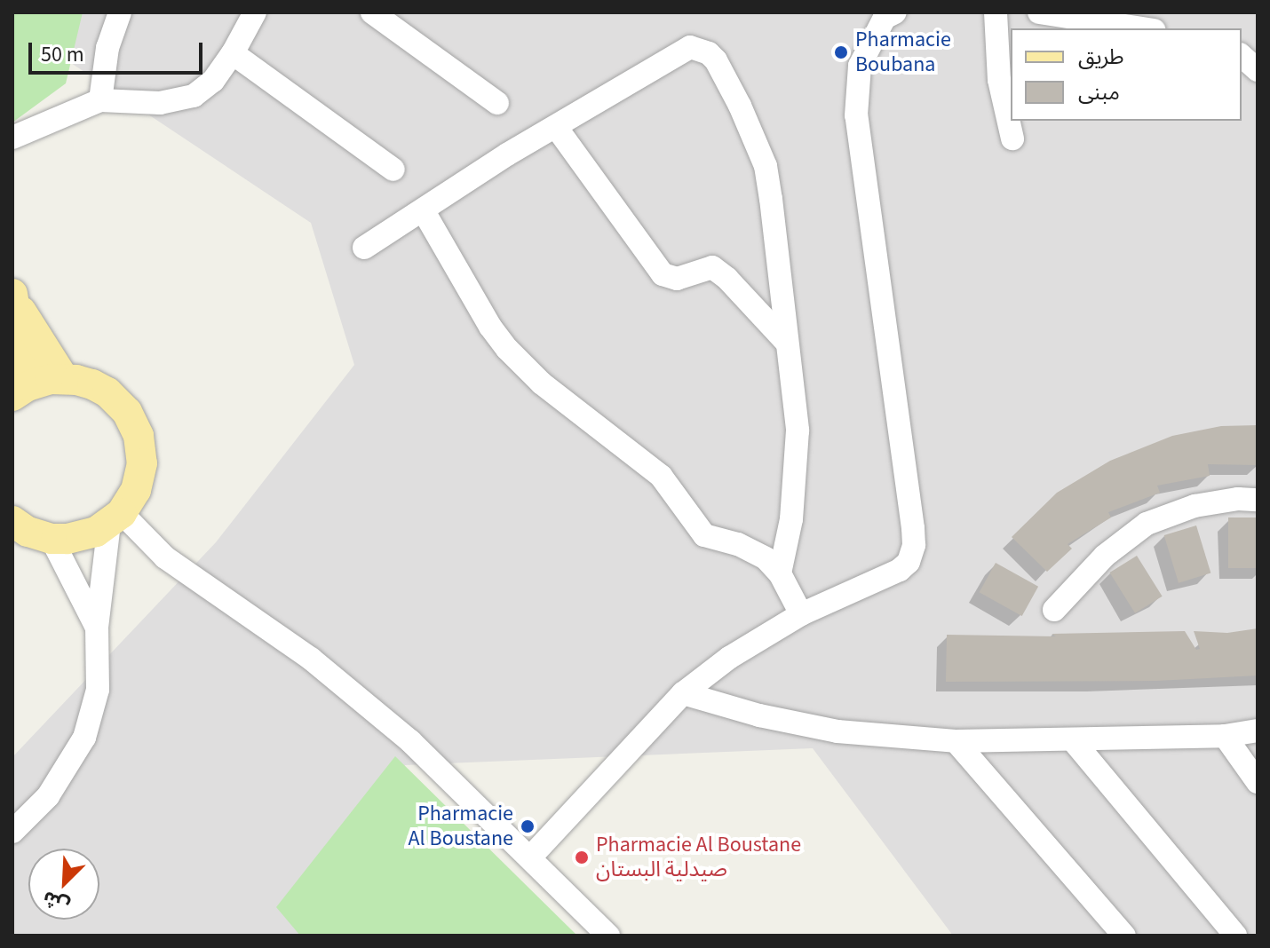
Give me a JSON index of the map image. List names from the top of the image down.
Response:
{
  "places": ["Pharmacie Boubana", "Pharmacie Al Boustane", "Pharmacie Al Boustane صيدلية البستان"],
  "legend": ["طريق", "مبنى"],
  "scale_bar": "50 m",
  "north": "bottom left"
}
